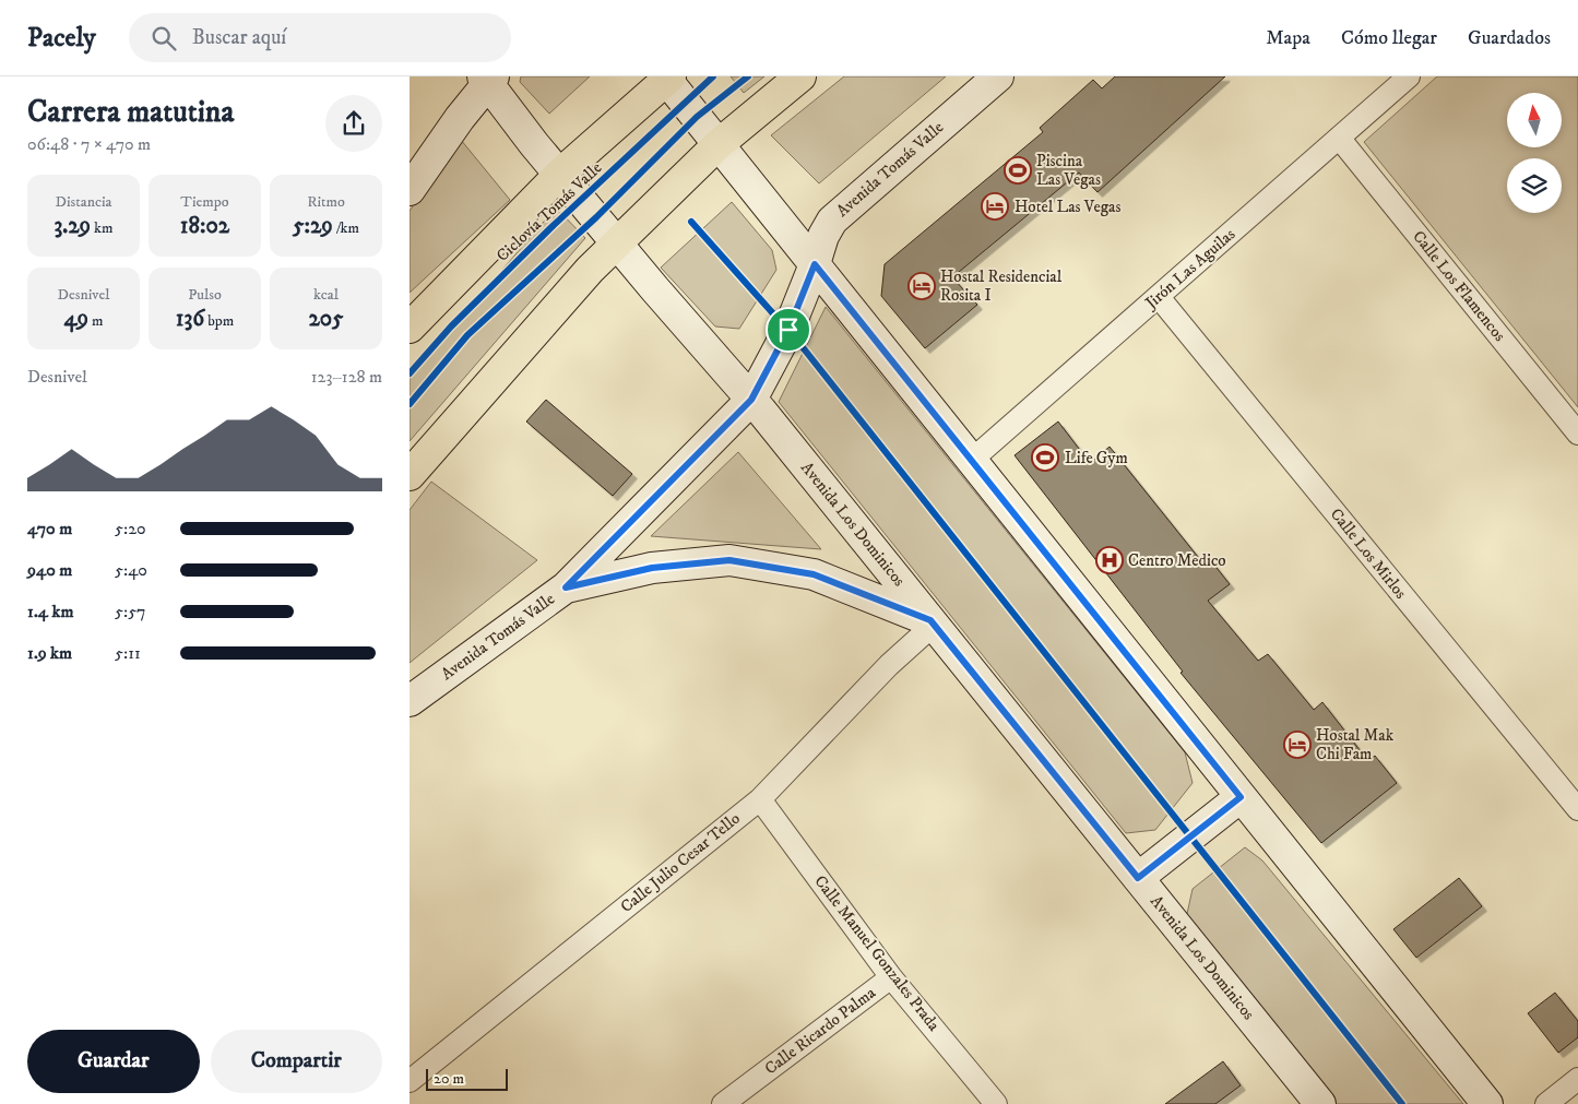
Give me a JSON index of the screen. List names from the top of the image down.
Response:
{
  "streets": {
    "main road": ["Avenida Tomás Valle", "Avenida Los Dominicos"],
    "street": [
      "Jirón Las Aguilas",
      "Calle Los Flamencos",
      "Calle Los Mirlos",
      "Calle Julio Cesar Tello",
      "Calle Manuel Gonzales Prada",
      "Calle Ricardo Palma"
    ],
    "cycle path": ["Ciclovía Tomás Valle"]
  },
  "crossings": [
    ["Avenida Tomás Valle", "Avenida Los Dominicos"],
    ["Jirón Las Aguilas", "Calle Los Flamencos"],
    ["Jirón Las Aguilas", "Calle Los Mirlos"],
    ["Avenida Los Dominicos", "Calle Julio Cesar Tello"],
    ["Calle Julio Cesar Tello", "Calle Manuel Gonzales Prada"],
    ["Calle Manuel Gonzales Prada", "Calle Ricardo Palma"]
  ],
  "places": {
    "sports": ["Piscina Las Vegas", "Life Gym"],
    "hotel": ["Hotel Las Vegas", "Hostal Residencial Rosita I", "Hostal Mak Chi Fam"],
    "hospital": ["Centro Medico"]
  },
  "scale_bar": "20 m",
  "north": "top",
  "page": {
    "header": "Pacely",
    "search": "Buscar aquí",
    "nav": ["Mapa", "Cómo llegar", "Guardados"],
    "heading": ["Carrera matutina", "06:48 · 7 × 470 m"],
    "stats": [
      ["Distancia", "3.29 km"],
      ["Tiempo", "18:02"],
      ["Ritmo", "5:29 /km"],
      ["Desnivel", "49 m"],
      ["Pulso", "136 bpm"],
      ["kcal", "205"]
    ],
    "chart": ["Desnivel", "123–128 m"],
    "list": [
      {
        "name": "470 m",
        "note": "5:20"
      },
      {
        "name": "940 m",
        "note": "5:40"
      },
      {
        "name": "1.4 km",
        "note": "5:57"
      },
      {
        "name": "1.9 km",
        "note": "5:11"
      }
    ],
    "buttons": ["Guardar", "Compartir"],
    "scale": "20 m"
  }
}
